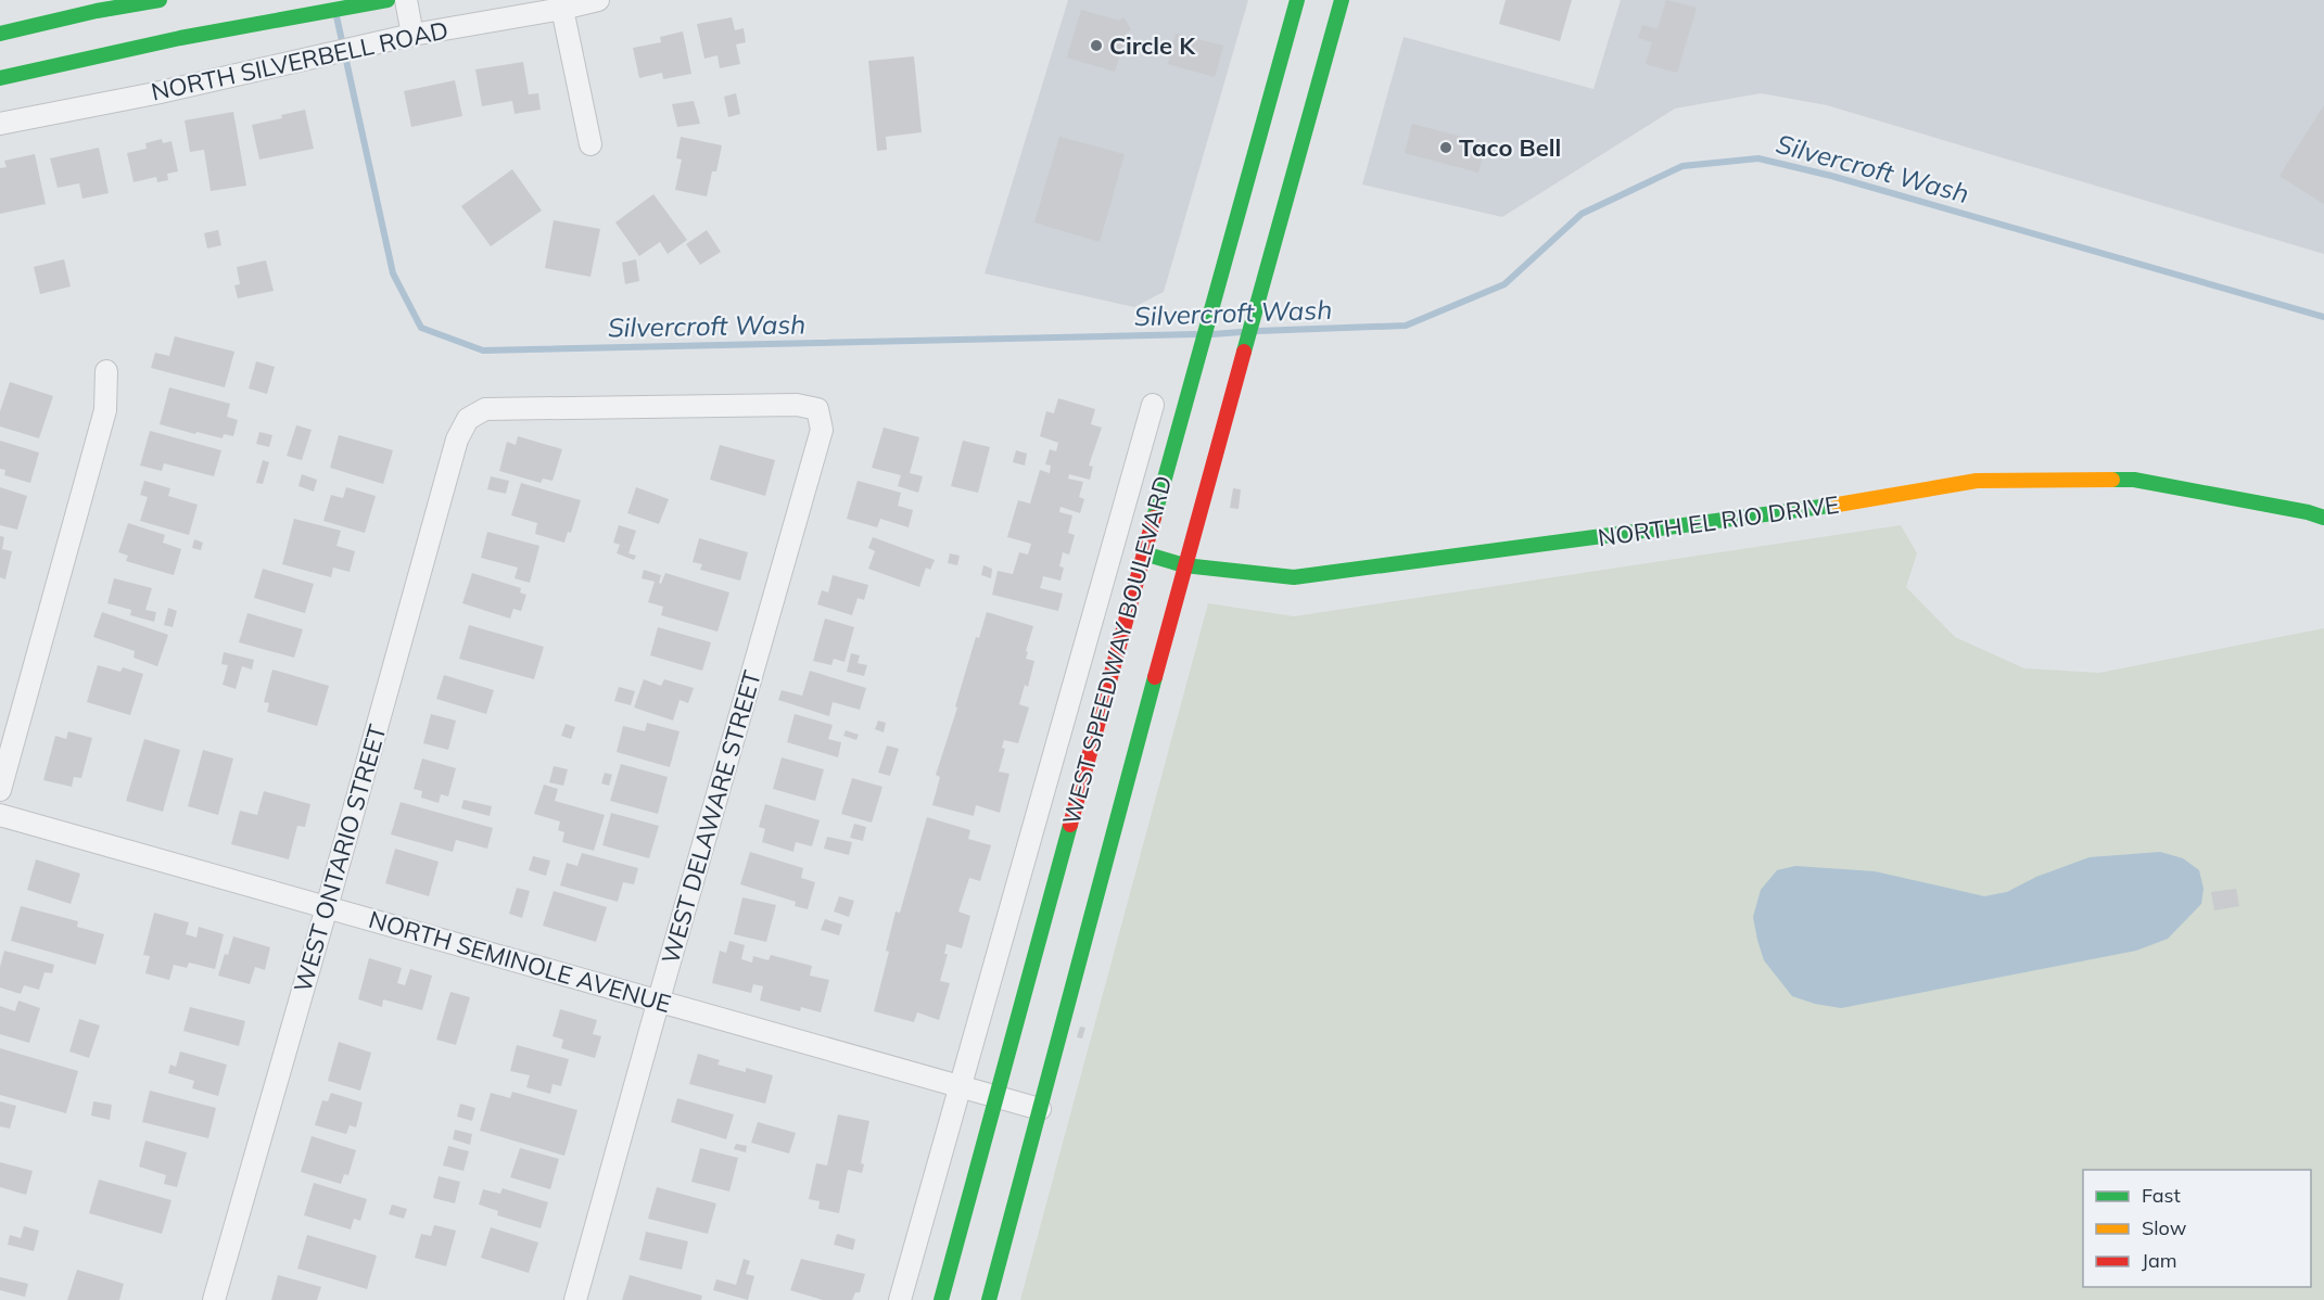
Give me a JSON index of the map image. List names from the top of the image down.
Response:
{
  "streets": {
    "main road": ["NORTH SILVERBELL ROAD", "NORTH EL RIO DRIVE", "WEST SPEEDWAY BOULEVARD"],
    "street": ["WEST DELAWARE STREET", "WEST ONTARIO STREET", "NORTH SEMINOLE AVENUE"]
  },
  "crossings": [
    ["NORTH EL RIO DRIVE", "WEST SPEEDWAY BOULEVARD"],
    ["WEST SPEEDWAY BOULEVARD", "NORTH SEMINOLE AVENUE"],
    ["WEST DELAWARE STREET", "WEST ONTARIO STREET"],
    ["WEST DELAWARE STREET", "NORTH SEMINOLE AVENUE"],
    ["WEST ONTARIO STREET", "NORTH SEMINOLE AVENUE"]
  ],
  "water": ["Silvercroft Wash"],
  "places": ["Circle K", "Taco Bell"],
  "legend": ["Fast", "Slow", "Jam"]
}
